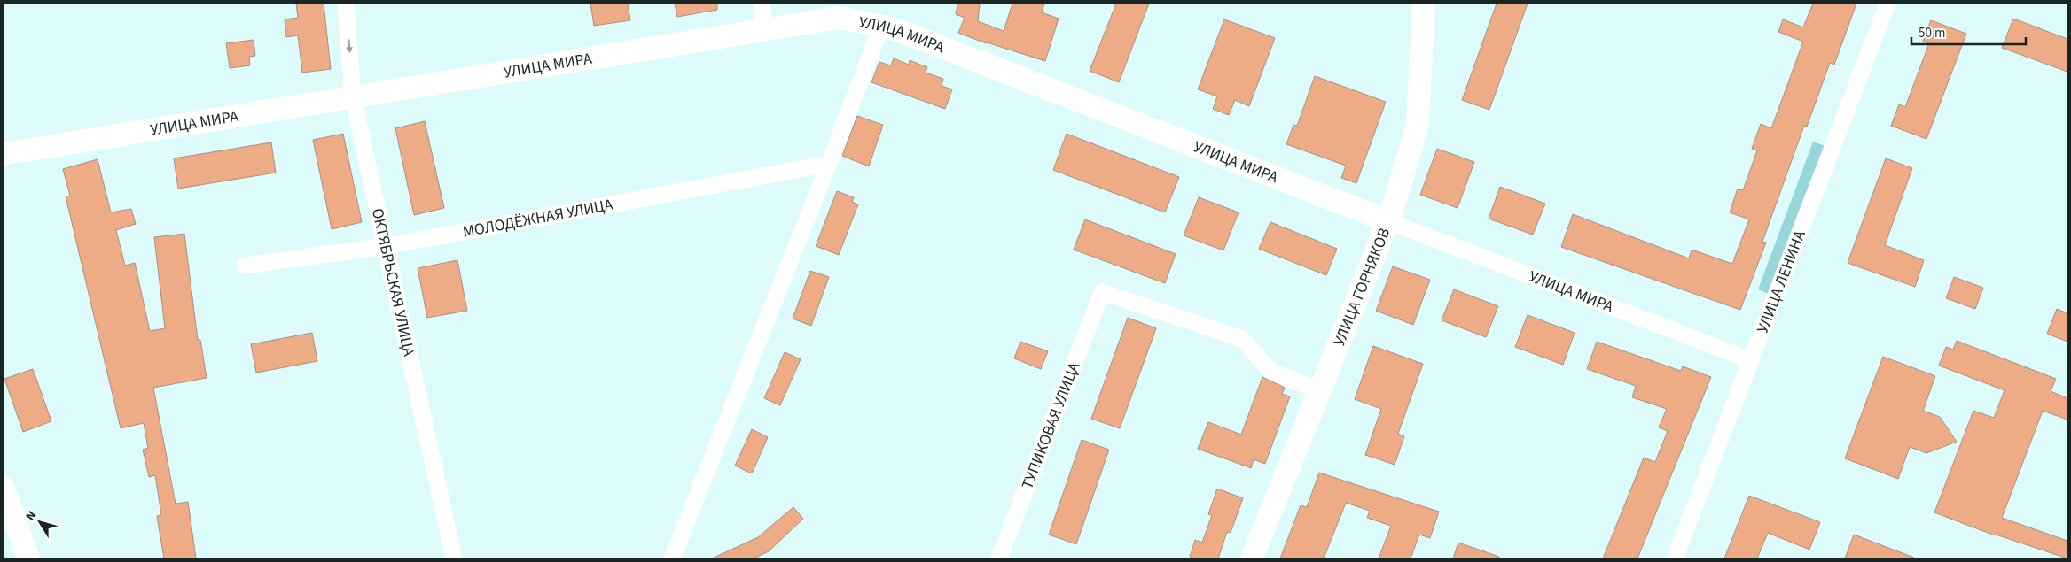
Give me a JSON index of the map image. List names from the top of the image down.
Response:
{
  "streets": {
    "main road": ["УЛИЦА МИРА", "УЛИЦА ГОРНЯКОВ"],
    "street": [
      "МОЛОДЁЖНАЯ УЛИЦА",
      "ОКТЯБРЬСКАЯ УЛИЦА",
      "УЛИЦА ЛЕНИНА",
      "ТУПИКОВАЯ УЛИЦА"
    ]
  },
  "crossings": [
    ["УЛИЦА МИРА", "ОКТЯБРЬСКАЯ УЛИЦА"],
    ["УЛИЦА МИРА", "УЛИЦА ЛЕНИНА"],
    ["УЛИЦА МИРА", "УЛИЦА ГОРНЯКОВ"],
    ["МОЛОДЁЖНАЯ УЛИЦА", "ОКТЯБРЬСКАЯ УЛИЦА"],
    ["УЛИЦА ГОРНЯКОВ", "ТУПИКОВАЯ УЛИЦА"]
  ],
  "scale_bar": "50 m",
  "north": "top left"
}
